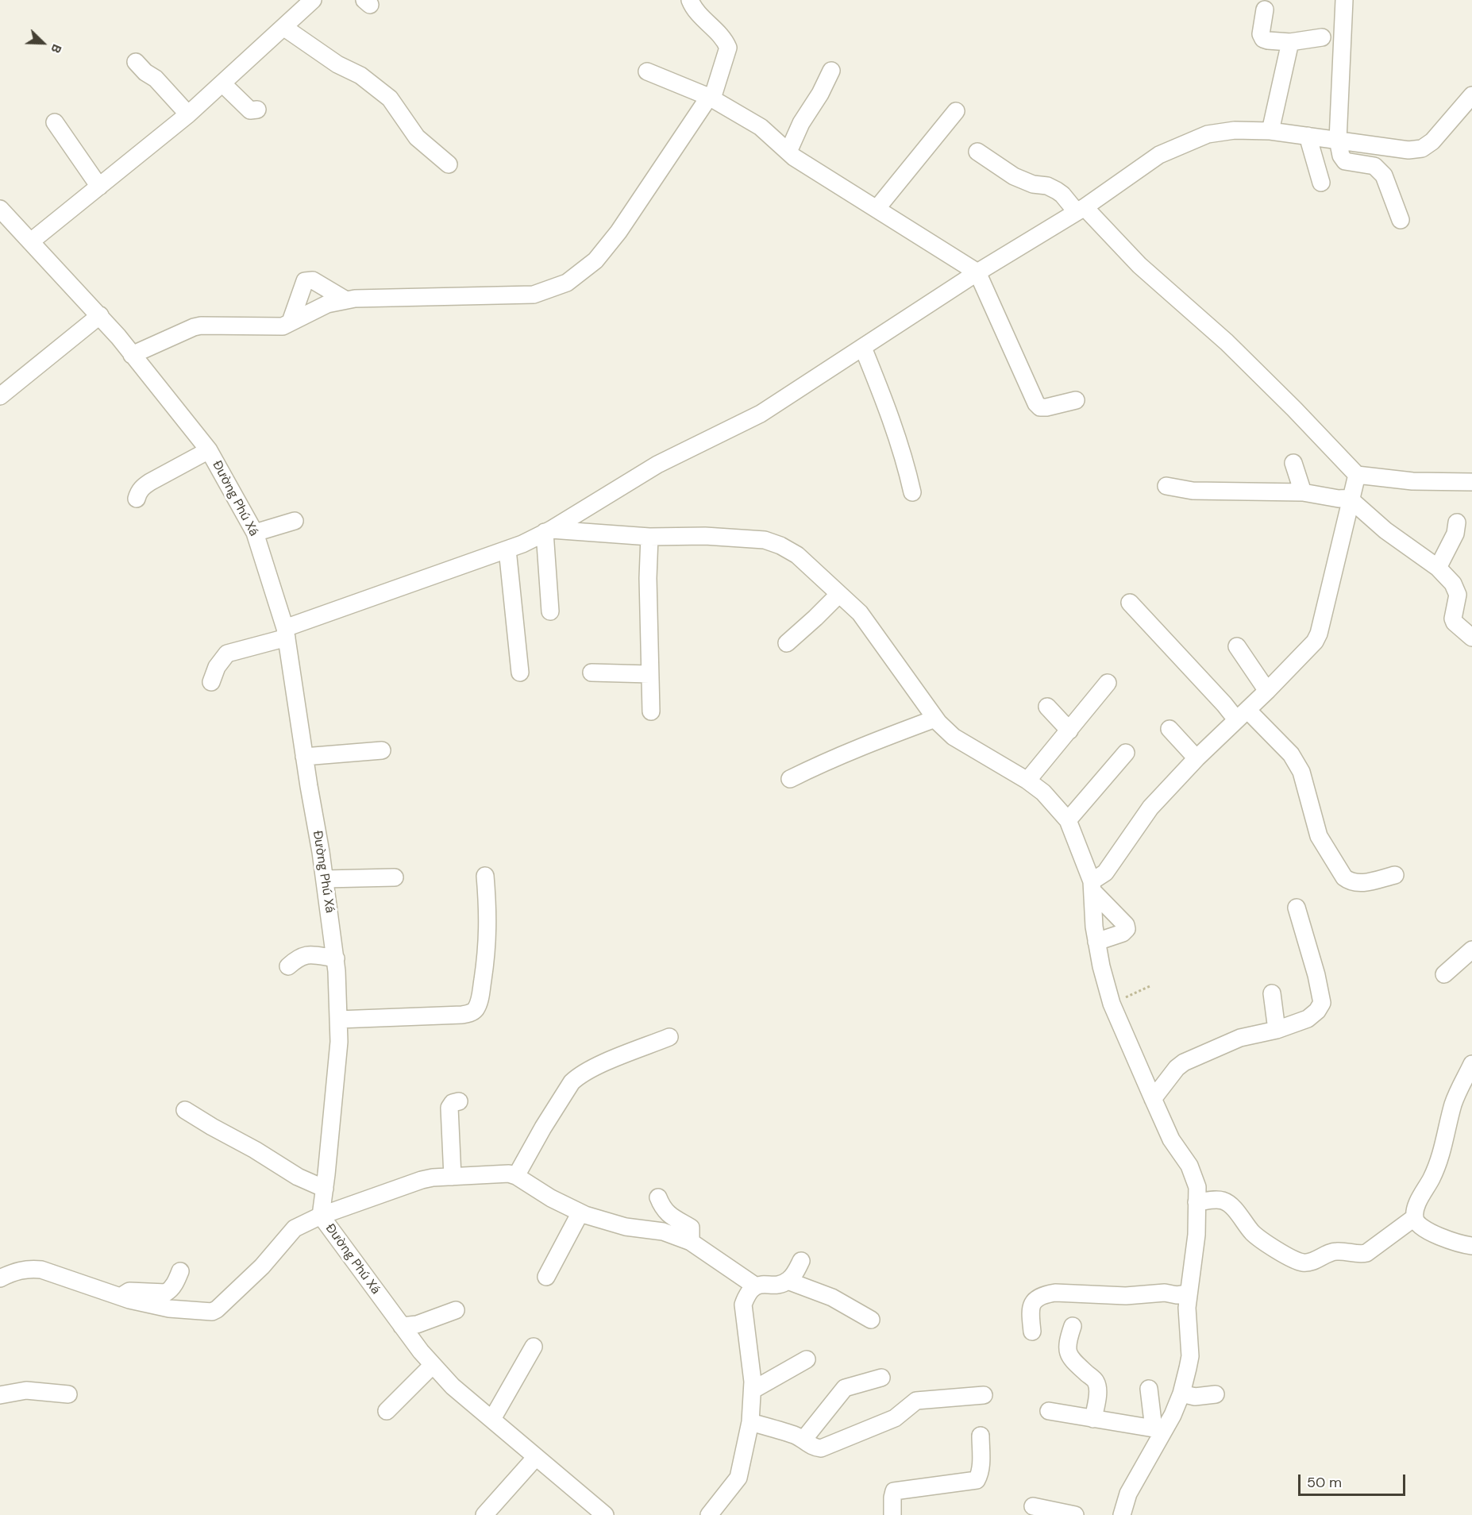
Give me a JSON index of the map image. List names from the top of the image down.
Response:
{
  "streets": {
    "street": ["Đường Phú Xá"]
  },
  "scale_bar": "50 m",
  "north": "bottom right"
}
